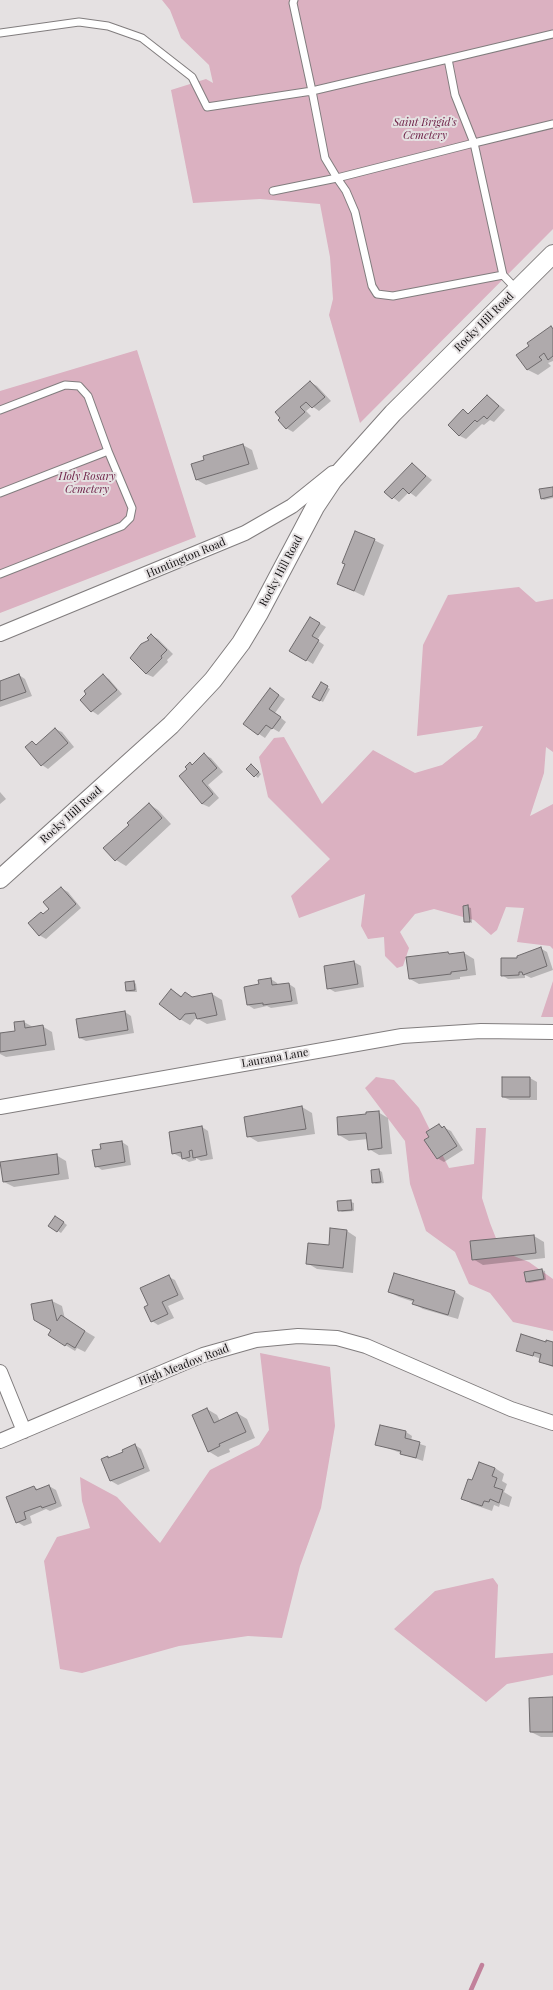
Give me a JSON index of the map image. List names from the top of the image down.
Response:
{
  "streets": {
    "street": [
      "Rocky Hill Road",
      "Huntington Road",
      "Laurana Lane",
      "High Meadow Road"
    ]
  },
  "crossings": [
    ["Rocky Hill Road", "Huntington Road"]
  ],
  "parks": ["Saint Brigid's Cemetery", "Holy Rosary Cemetery"]
}
